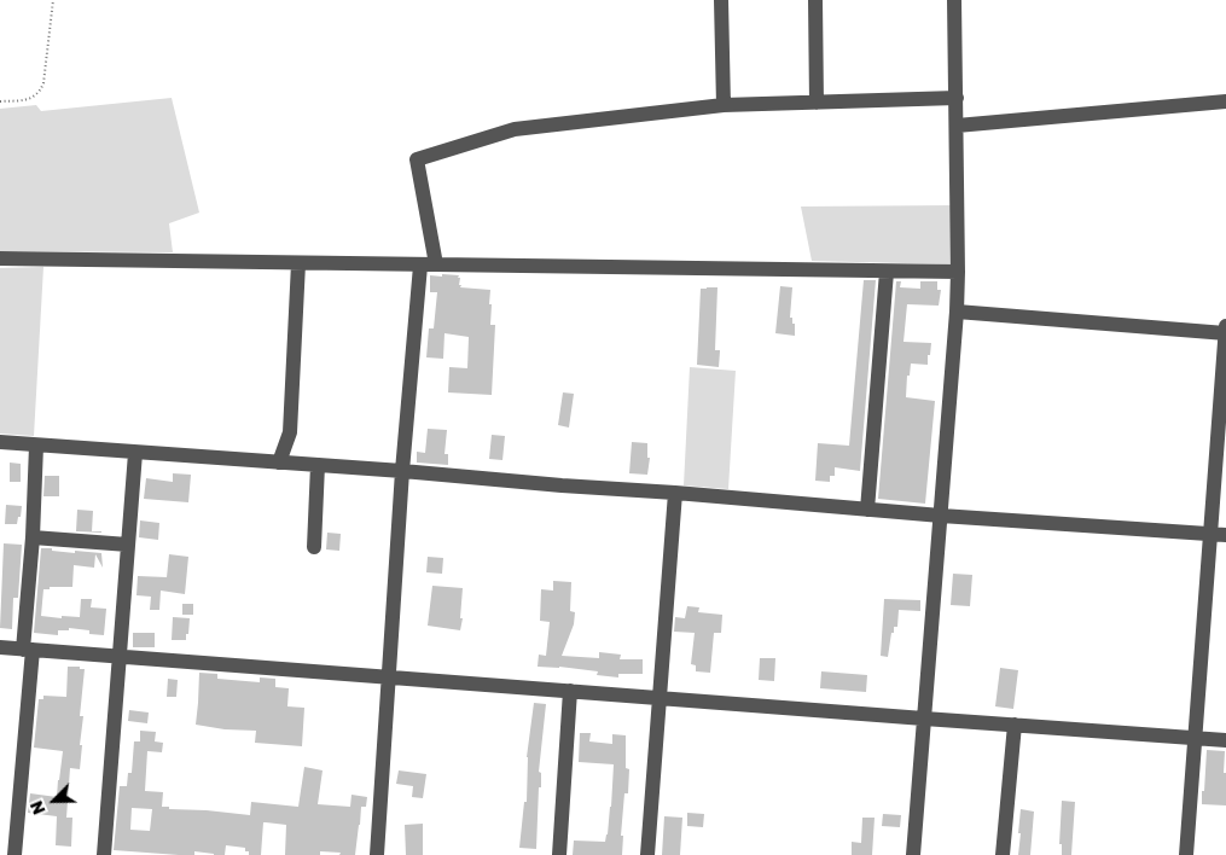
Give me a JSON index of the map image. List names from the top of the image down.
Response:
{
  "north": "bottom left"
}
